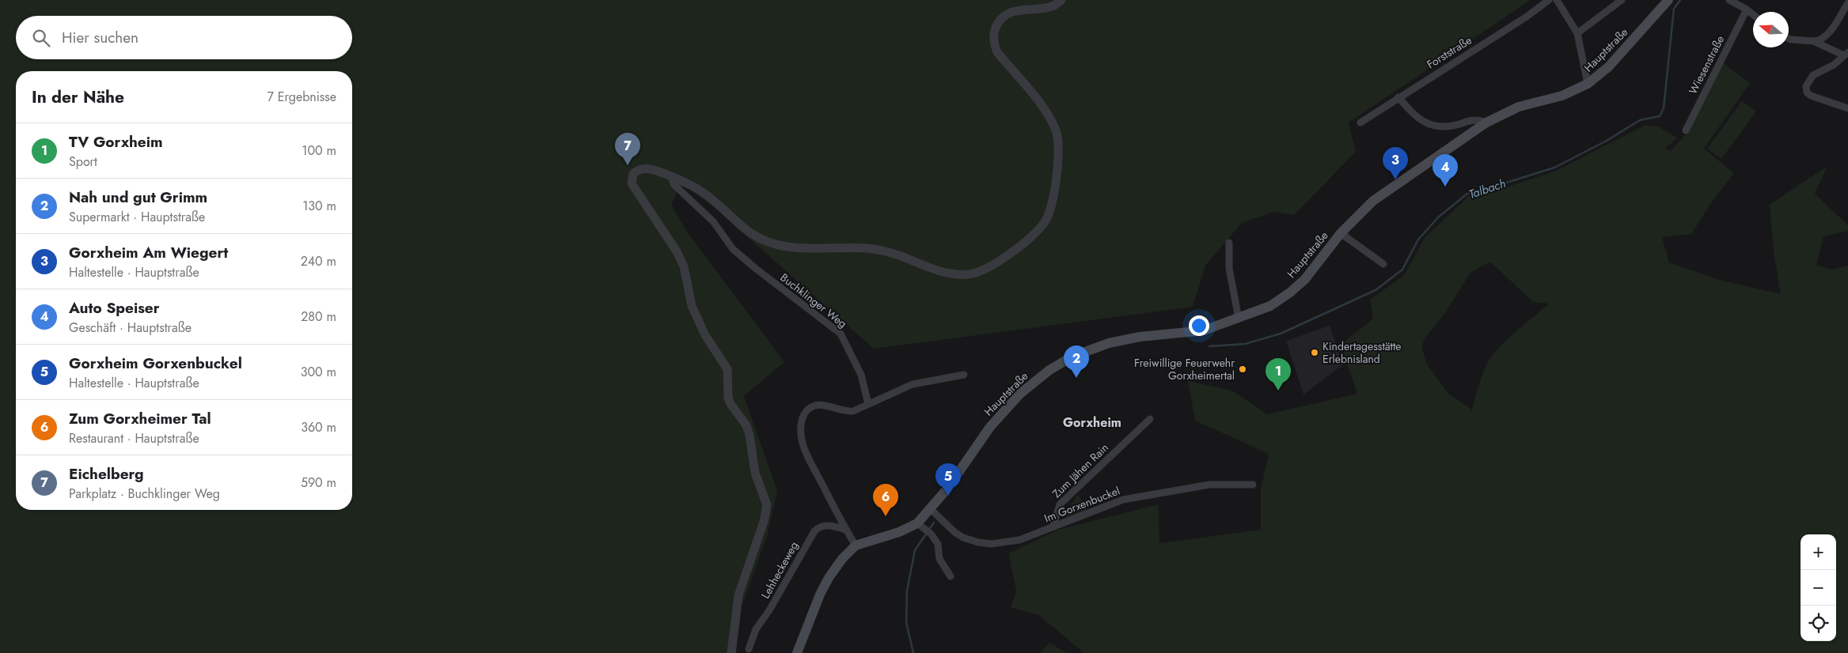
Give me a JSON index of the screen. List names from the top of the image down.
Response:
{
  "streets": {
    "main road": ["Hauptstraße"],
    "street": [
      "Forststraße",
      "Wiesenstraße",
      "Buchklinger Weg",
      "Zum Jähen Rain",
      "Im Gorxenbuckel",
      "Lehheckeweg"
    ]
  },
  "crossings": [
    ["Hauptstraße", "Im Gorxenbuckel"],
    ["Zum Jähen Rain", "Im Gorxenbuckel"]
  ],
  "districts": ["Gorxheim"],
  "water": ["Talbach"],
  "places": ["Kindertagesstätte Erlebnisland", "Freiwillige Feuerwehr Gorxheimertal"],
  "north": "left",
  "page": {
    "search": "Hier suchen",
    "heading": ["In der Nähe", "7 Ergebnisse"],
    "list": [
      {
        "mark": "1",
        "name": "TV Gorxheim",
        "note": "Sport",
        "value": "100 m"
      },
      {
        "mark": "2",
        "name": "Nah und gut Grimm",
        "note": "Supermarkt · Hauptstraße",
        "value": "130 m"
      },
      {
        "mark": "3",
        "name": "Gorxheim Am Wiegert",
        "note": "Haltestelle · Hauptstraße",
        "value": "240 m"
      },
      {
        "mark": "4",
        "name": "Auto Speiser",
        "note": "Geschäft · Hauptstraße",
        "value": "280 m"
      },
      {
        "mark": "5",
        "name": "Gorxheim Gorxenbuckel",
        "note": "Haltestelle · Hauptstraße",
        "value": "300 m"
      },
      {
        "mark": "6",
        "name": "Zum Gorxheimer Tal",
        "note": "Restaurant · Hauptstraße",
        "value": "360 m"
      },
      {
        "mark": "7",
        "name": "Eichelberg",
        "note": "Parkplatz · Buchklinger Weg",
        "value": "590 m"
      }
    ],
    "pins": [
      "7",
      "3",
      "4",
      "2",
      "1",
      "5",
      "6"
    ],
    "map_buttons": ["+", "−"]
  }
}
